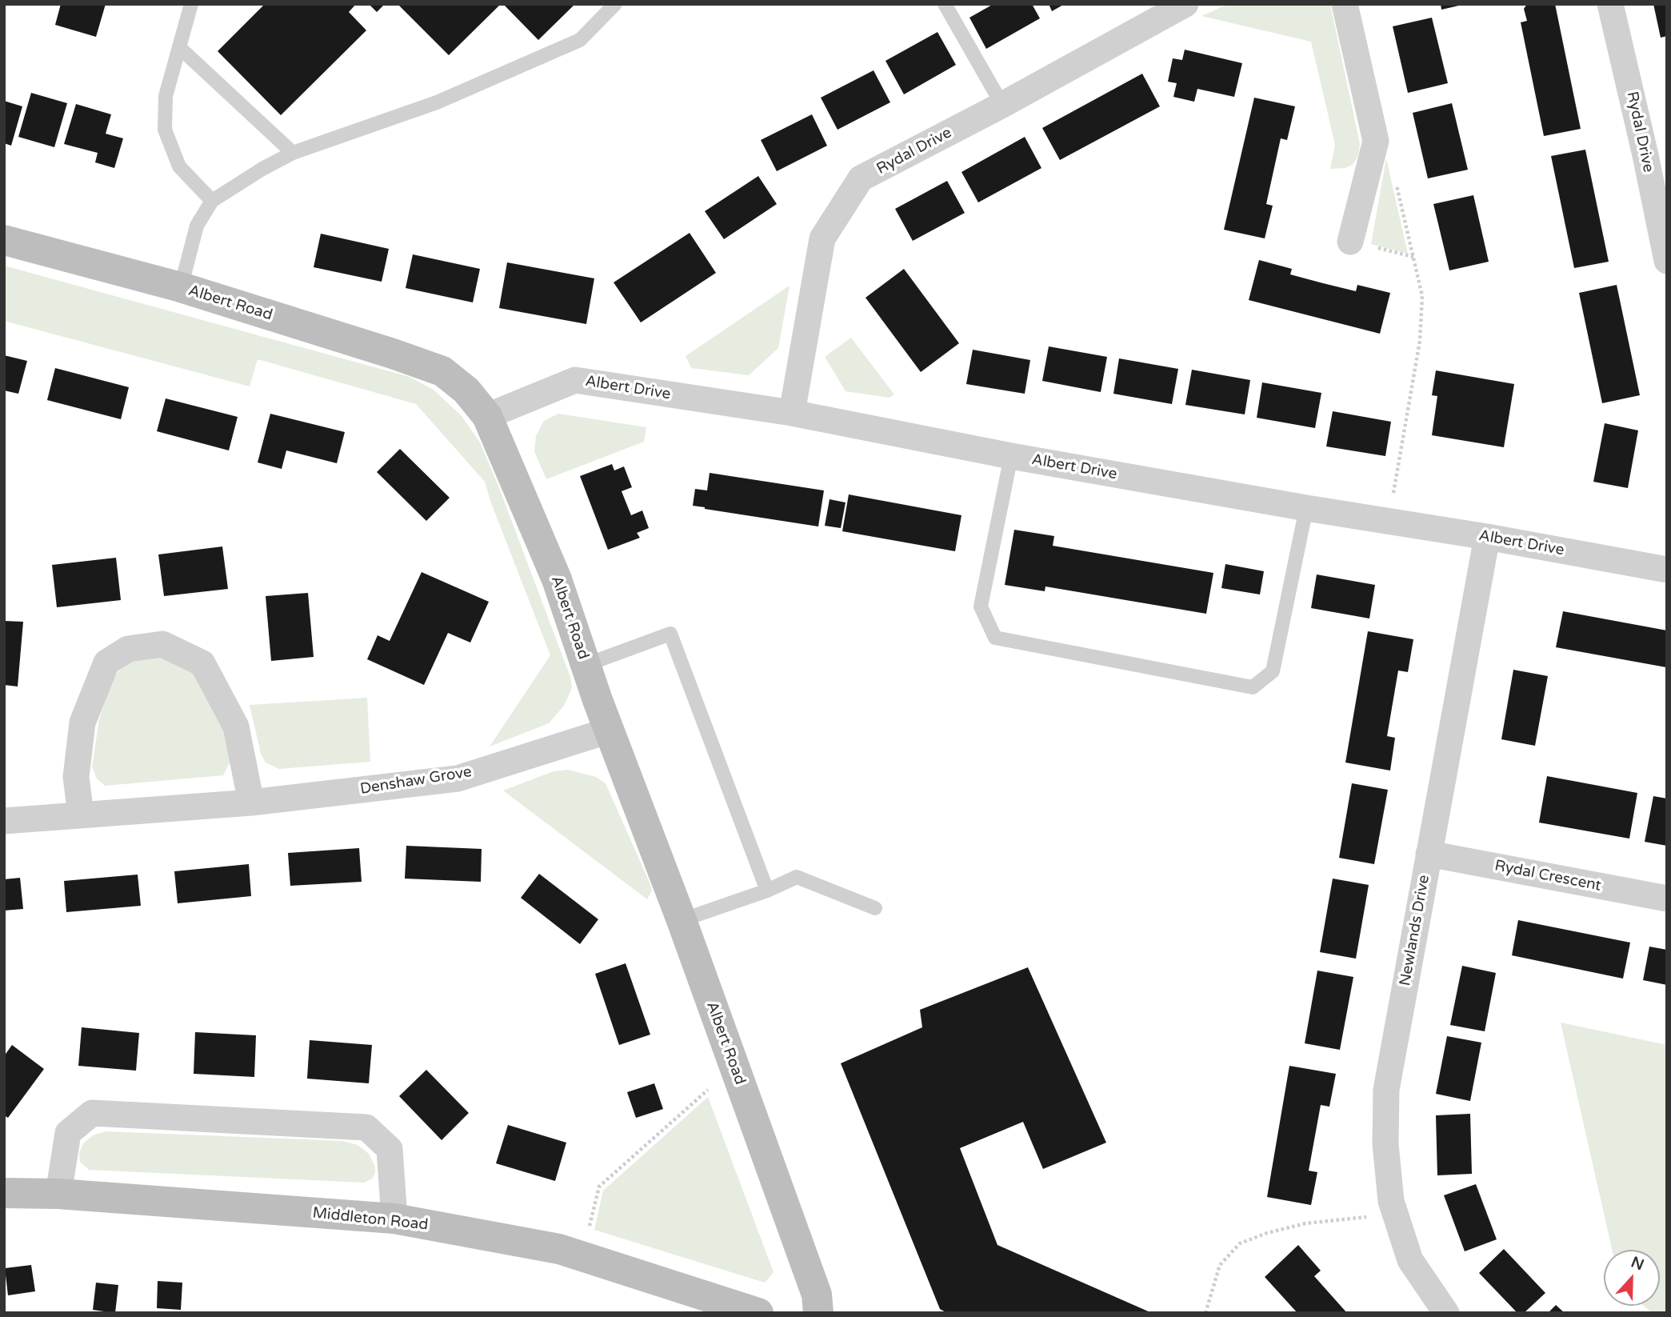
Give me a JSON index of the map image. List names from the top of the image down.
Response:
{
  "streets": {
    "street": [
      "Rydal Drive",
      "Albert Road",
      "Albert Drive",
      "Denshaw Grove",
      "Rydal Crescent",
      "Newlands Drive",
      "Middleton Road"
    ]
  },
  "crossings": [
    ["Rydal Drive", "Albert Drive"],
    ["Albert Road", "Albert Drive"],
    ["Albert Road", "Denshaw Grove"],
    ["Albert Drive", "Newlands Drive"],
    ["Rydal Crescent", "Newlands Drive"]
  ],
  "north": "top"
}
